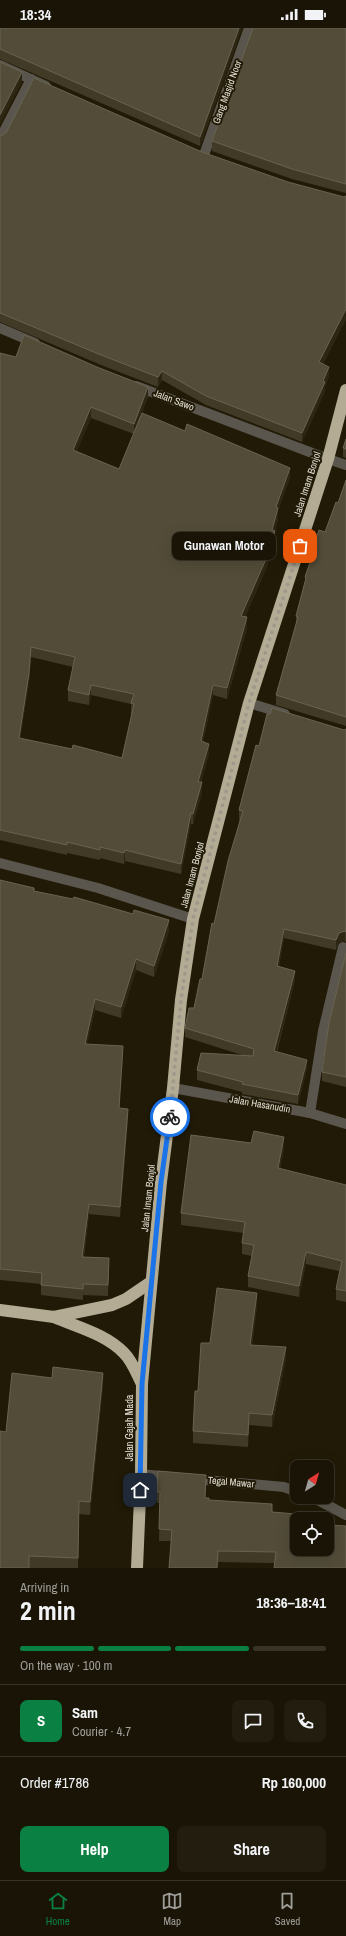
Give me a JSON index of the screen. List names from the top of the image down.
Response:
{
  "streets": {
    "highway": ["Jalan Imam Bonjol", "Jalan Gajah Mada"],
    "street": [
      "Gang Masjid Noor",
      "Jalan Sawo",
      "Jalan Hasanudin",
      "Tegal Mawar"
    ]
  },
  "crossings": [
    ["Jalan Sawo", "Jalan Imam Bonjol"],
    ["Jalan Imam Bonjol", "Jalan Hasanudin"],
    ["Jalan Imam Bonjol", "Jalan Gajah Mada"],
    ["Jalan Gajah Mada", "Tegal Mawar"]
  ],
  "places": ["Gunawan Motor"],
  "north": "top right",
  "page": {
    "status": "18:34",
    "bubble": "Gunawan Motor",
    "heading": ["2 min", "Arriving in", "18:36–18:41"],
    "panel": [
      "Sam",
      "Courier · 4.7",
      "Order #1786",
      "Rp 160,000"
    ],
    "bar": "On the way · 100 m",
    "round": "S",
    "buttons": ["Help", "Share"],
    "tabs": ["Home", "Map", "Saved"]
  }
}
